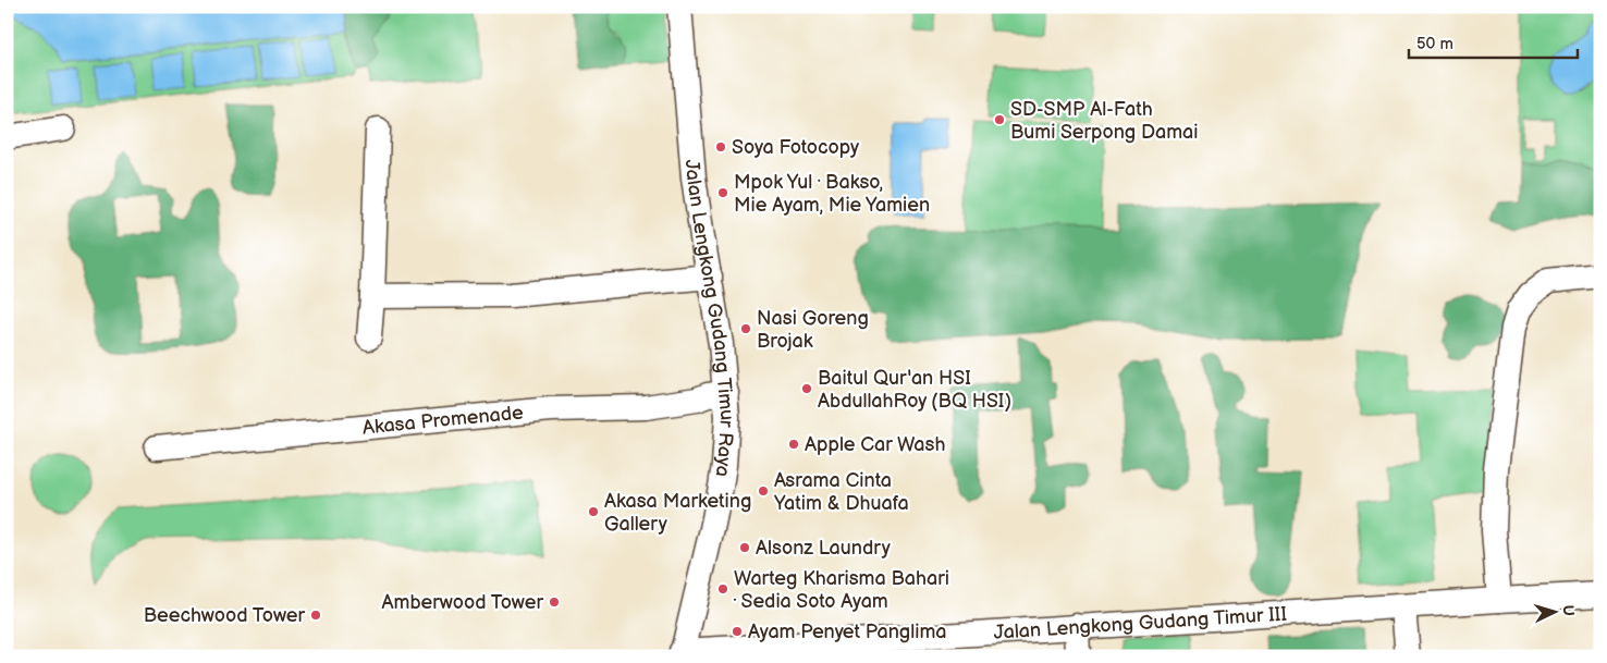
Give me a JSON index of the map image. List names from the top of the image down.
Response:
{
  "streets": {
    "street": ["Jalan Lengkong Gudang Timur Raya", "Akasa Promenade", "Jalan Lengkong Gudang Timur III"]
  },
  "crossings": [
    ["Jalan Lengkong Gudang Timur Raya", "Akasa Promenade"],
    ["Jalan Lengkong Gudang Timur Raya", "Jalan Lengkong Gudang Timur III"]
  ],
  "places": [
    "SD-SMP Al-Fath Bumi Serpong Damai",
    "Soya Fotocopy",
    "Mpok Yul · Bakso, Mie Ayam, Mie Yamien",
    "Nasi Goreng Brojak",
    "Baitul Qur'an HSI AbdullahRoy (BQ HSI)",
    "Apple Car Wash",
    "Asrama Cinta Yatim & Dhuafa",
    "Akasa Marketing Gallery",
    "Alsonz Laundry",
    "Warteg Kharisma Bahari · Sedia Soto Ayam",
    "Amberwood Tower",
    "Beechwood Tower",
    "Ayam Penyet Panglima"
  ],
  "scale_bar": "50 m",
  "north": "right"
}
